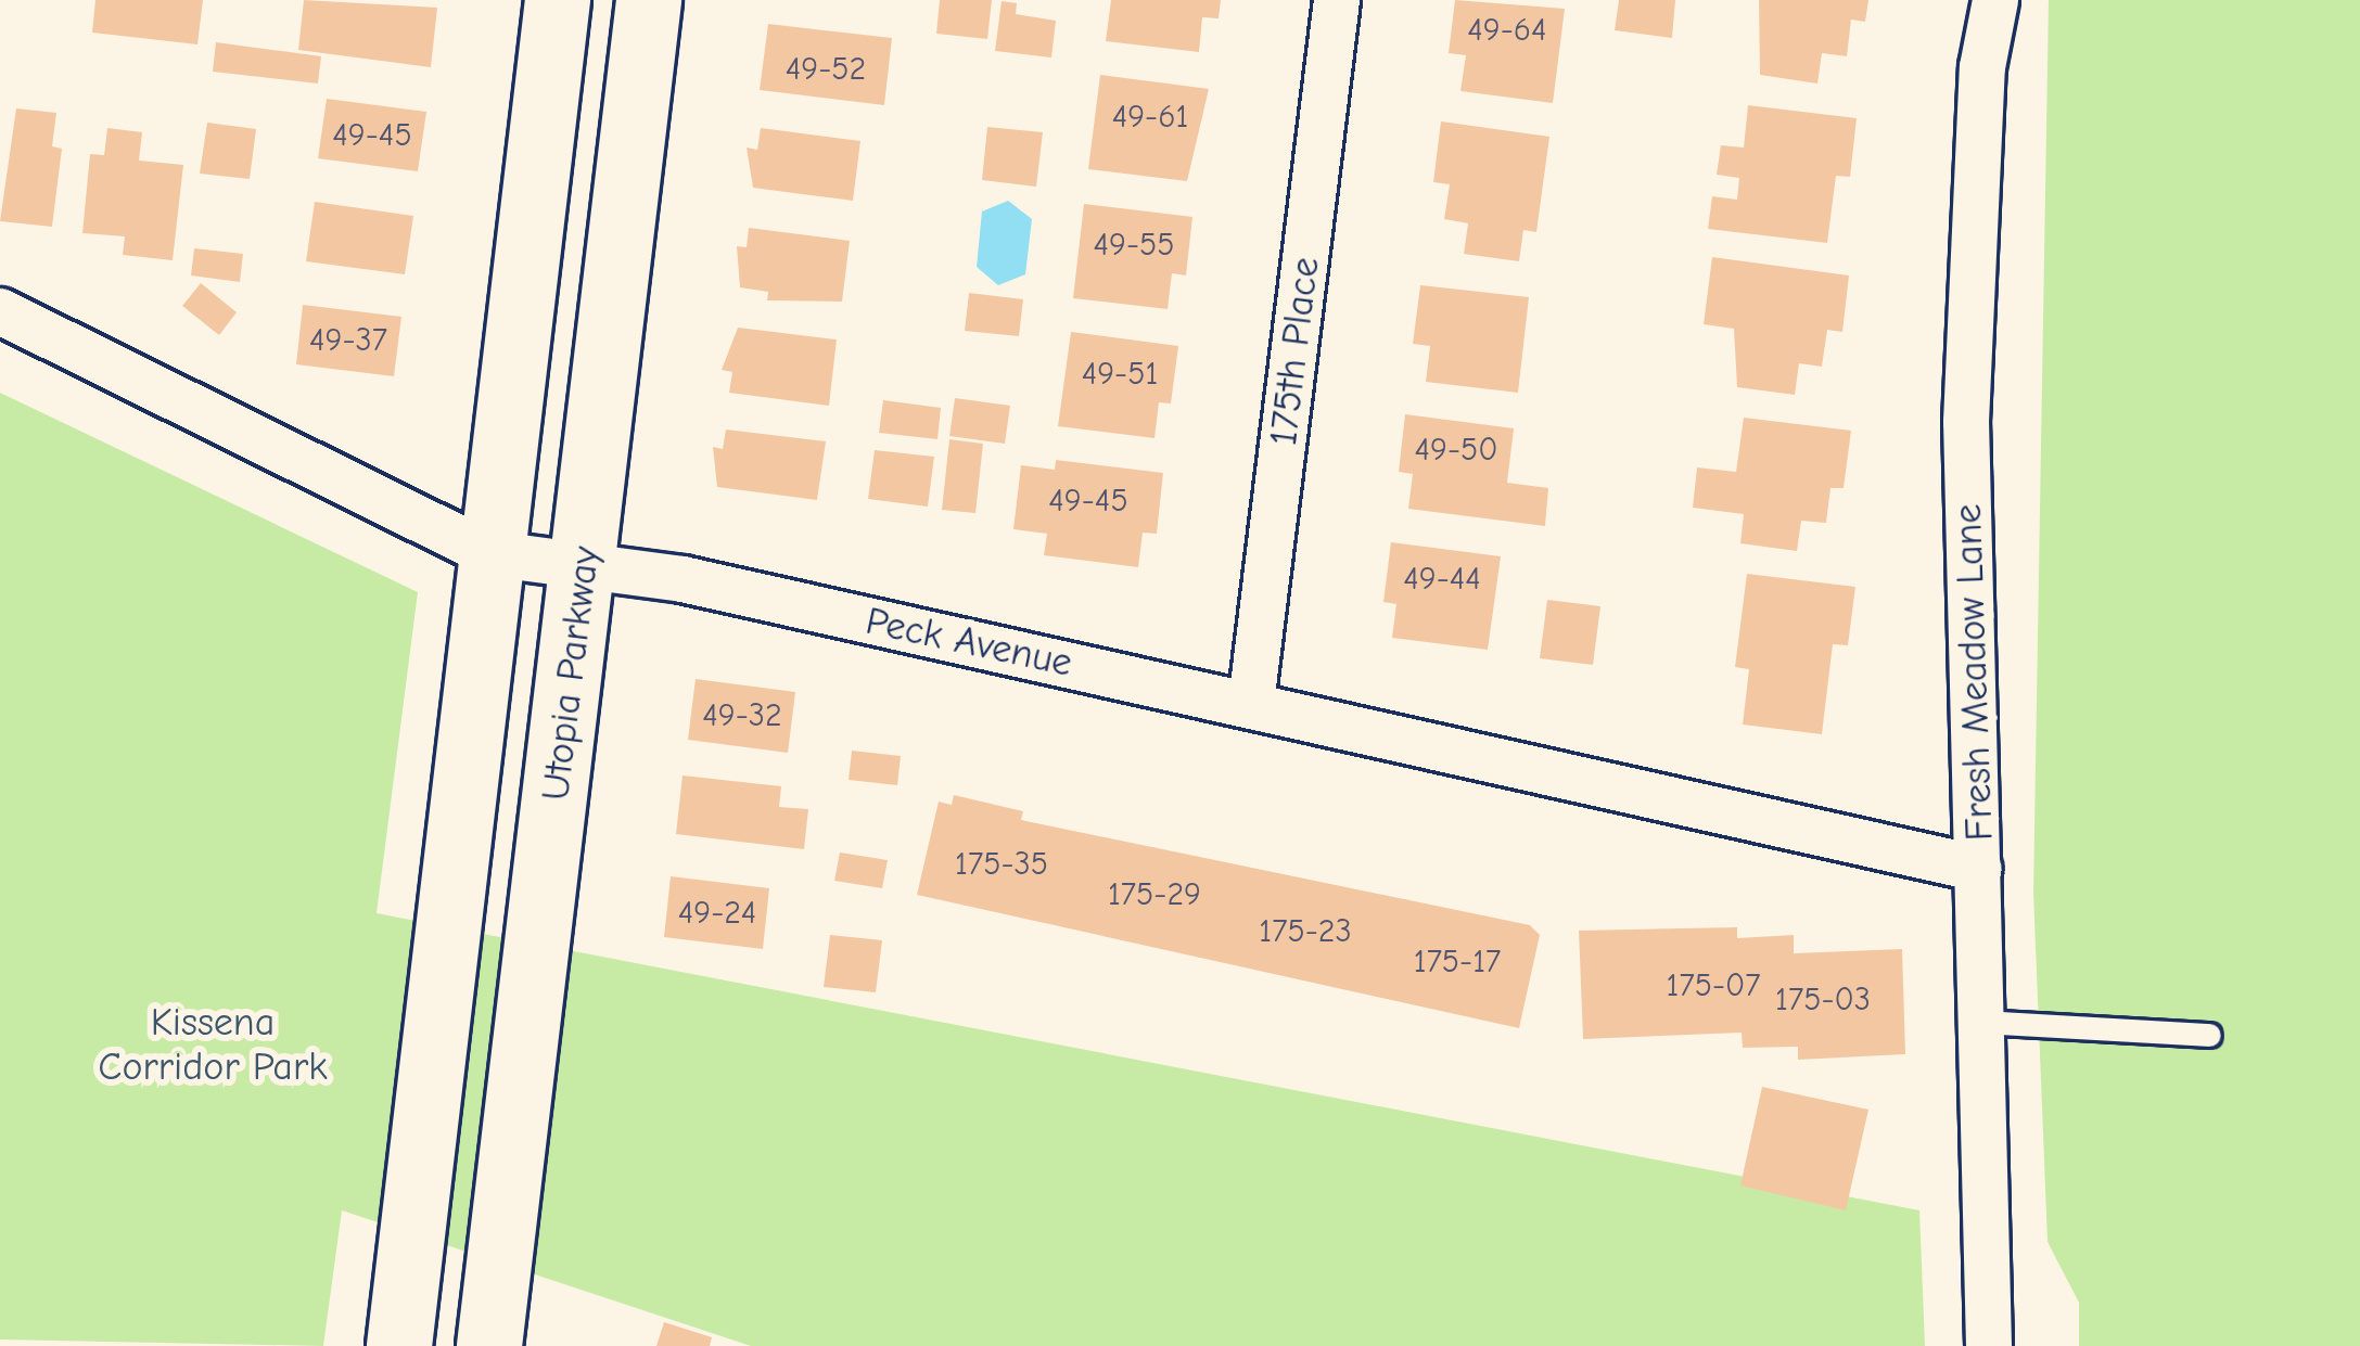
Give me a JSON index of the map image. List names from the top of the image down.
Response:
{
  "streets": {
    "main road": ["Utopia Parkway"],
    "street": ["175th Place", "Peck Avenue", "Fresh Meadow Lane"]
  },
  "crossings": [
    ["175th Place", "Peck Avenue"],
    ["Peck Avenue", "Fresh Meadow Lane"],
    ["Peck Avenue", "Utopia Parkway"]
  ],
  "parks": ["Kissena Corridor Park"],
  "house_numbers": [
    "49-64",
    "49-52",
    "49-61",
    "49-45",
    "49-55",
    "49-37",
    "49-51",
    "49-50",
    "49-45",
    "49-44",
    "49-32",
    "175-35",
    "175-29",
    "49-24",
    "175-23",
    "175-17",
    "175-07",
    "175-03"
  ]
}
